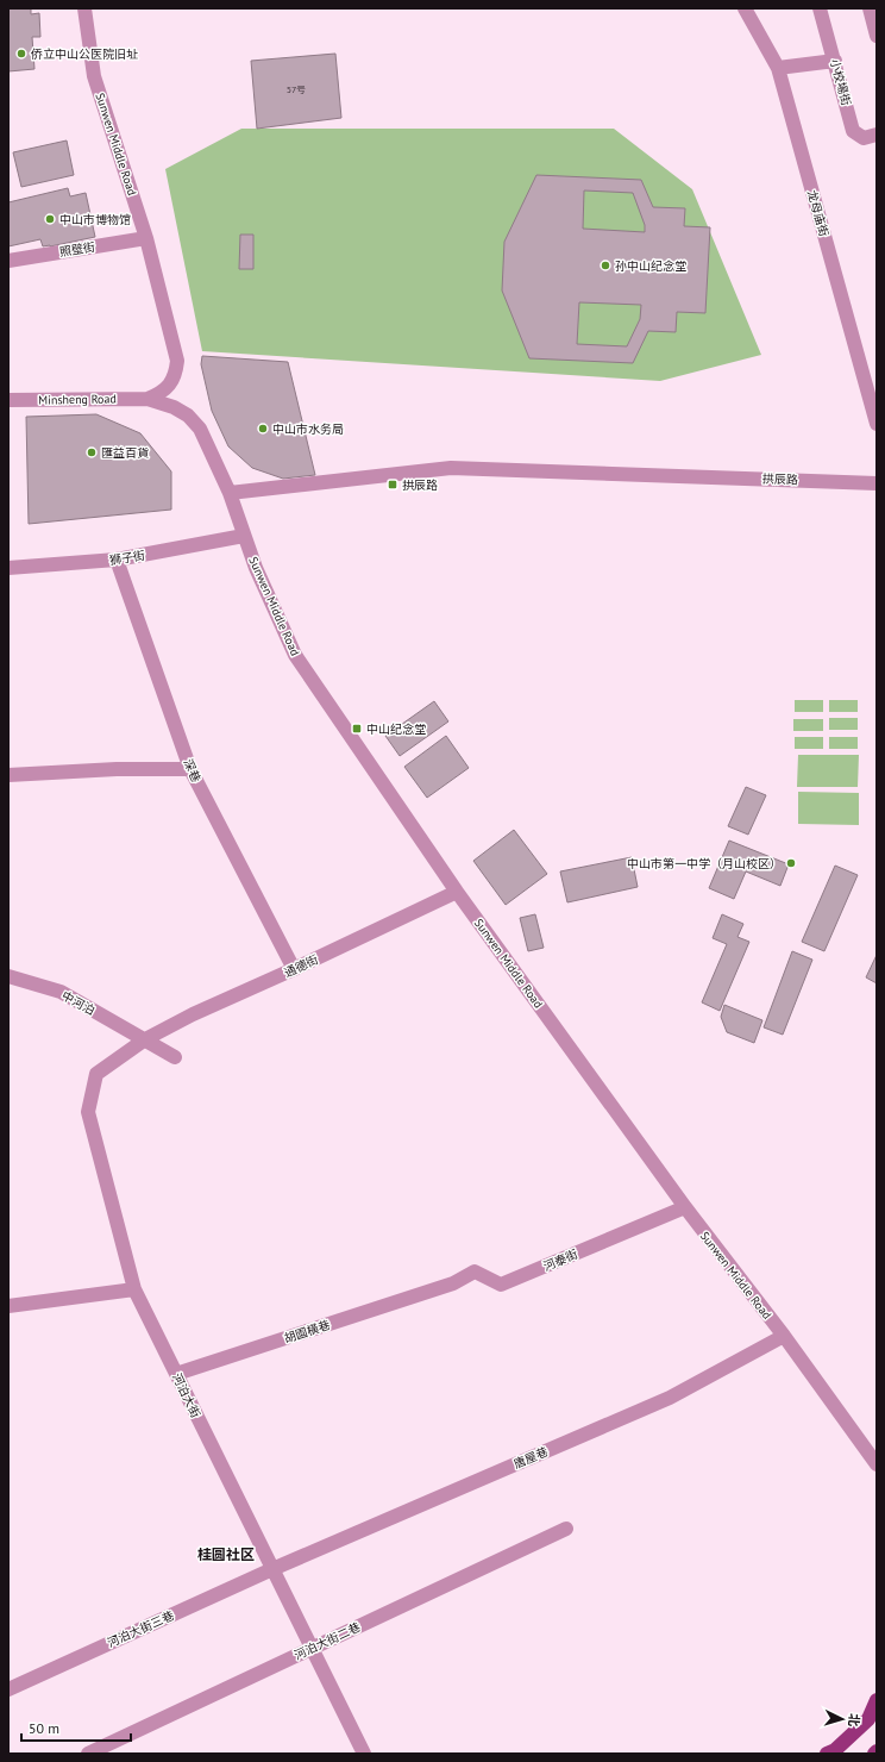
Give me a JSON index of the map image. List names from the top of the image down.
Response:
{
  "streets": {
    "street": [
      "小校場街",
      "Sunwen Middle Road",
      "龙母庙街",
      "照壁街",
      "Minsheng Road",
      "拱辰路",
      "狮子街",
      "深巷",
      "通德街",
      "中河泊",
      "河泰街",
      "胡園橫巷",
      "河泊大街",
      "唐屋巷",
      "河泊大街三巷",
      "河泊大街二巷"
    ]
  },
  "crossings": [
    ["Sunwen Middle Road", "照壁街"],
    ["Sunwen Middle Road", "Minsheng Road"],
    ["Sunwen Middle Road", "拱辰路"],
    ["Sunwen Middle Road", "狮子街"],
    ["Sunwen Middle Road", "通德街"],
    ["Sunwen Middle Road", "河泰街"],
    ["Sunwen Middle Road", "唐屋巷"],
    ["狮子街", "深巷"],
    ["深巷", "通德街"],
    ["通德街", "中河泊"],
    ["通德街", "河泊大街"],
    ["中河泊", "河泊大街"],
    ["河泰街", "胡園橫巷"],
    ["胡園橫巷", "河泊大街"],
    ["河泊大街", "唐屋巷"],
    ["河泊大街", "河泊大街三巷"],
    ["河泊大街", "河泊大街二巷"],
    ["唐屋巷", "河泊大街三巷"]
  ],
  "districts": ["桂圆社区"],
  "places": {
    "other": [
      "侨立中山公医院旧址",
      "中山市博物馆",
      "孙中山纪念堂",
      "中山市水务局",
      "匯益百貨",
      "中山市第一中学（月山校区）"
    ],
    "transit": ["拱辰路", "中山纪念堂"]
  },
  "house_numbers": ["57号"],
  "scale_bar": "50 m",
  "north": "right"
}
